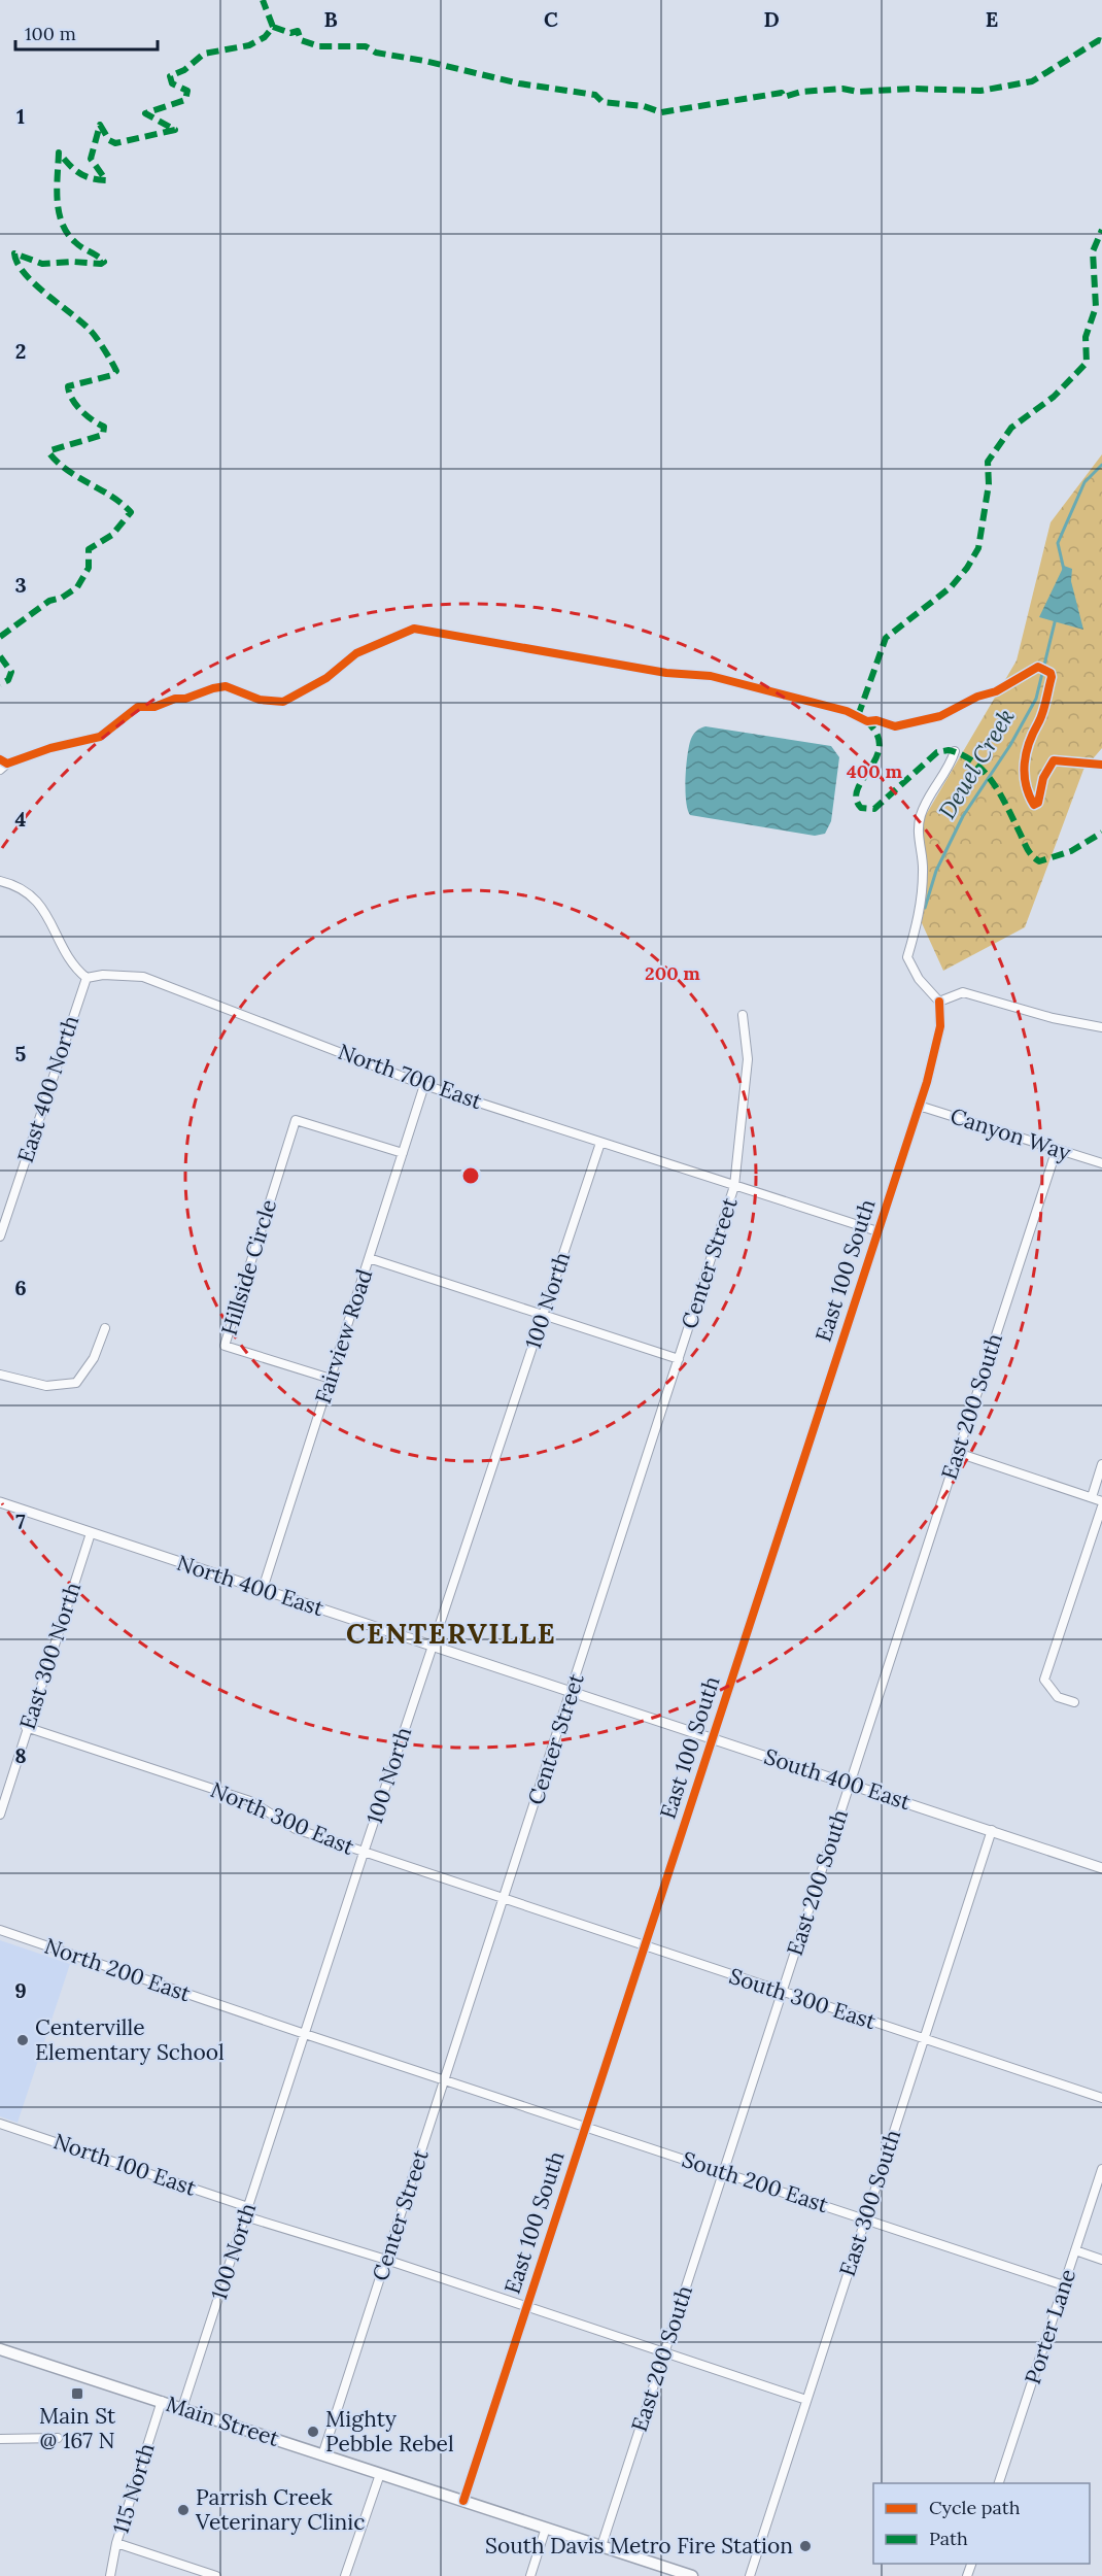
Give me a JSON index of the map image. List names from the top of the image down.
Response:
{
  "streets": {
    "main road": ["Main Street"],
    "street": [
      "North 700 East",
      "East 400 North",
      "Canyon Way",
      "Center Street",
      "Hillside Circle",
      "East 100 South",
      "100 North",
      "Fairview Road",
      "East 200 South",
      "North 400 East",
      "East 300 North",
      "South 400 East",
      "North 300 East",
      "North 200 East",
      "South 300 East",
      "North 100 East",
      "South 200 East",
      "East 300 South",
      "Porter Lane",
      "115 North"
    ]
  },
  "crossings": [
    ["North 700 East", "East 400 North"],
    ["North 700 East", "Center Street"],
    ["North 700 East", "East 100 South"],
    ["North 700 East", "100 North"],
    ["North 700 East", "Fairview Road"],
    ["Canyon Way", "East 100 South"],
    ["Canyon Way", "East 200 South"],
    ["Center Street", "North 400 East"],
    ["Center Street", "South 400 East"],
    ["Center Street", "North 300 East"],
    ["Center Street", "North 200 East"],
    ["Center Street", "South 300 East"],
    ["Center Street", "South 200 East"],
    ["Center Street", "Main Street"],
    ["Hillside Circle", "Fairview Road"],
    ["East 100 South", "South 400 East"],
    ["East 100 South", "South 300 East"],
    ["East 100 South", "South 200 East"],
    ["East 100 South", "Main Street"],
    ["100 North", "North 400 East"],
    ["100 North", "North 300 East"],
    ["100 North", "North 200 East"],
    ["100 North", "North 100 East"],
    ["100 North", "Main Street"],
    ["Fairview Road", "North 400 East"],
    ["East 200 South", "South 400 East"],
    ["East 200 South", "South 300 East"],
    ["East 200 South", "South 200 East"],
    ["East 200 South", "Main Street"],
    ["North 400 East", "East 300 North"],
    ["North 400 East", "South 400 East"],
    ["East 300 North", "North 300 East"],
    ["South 400 East", "East 300 South"],
    ["North 300 East", "South 300 East"],
    ["North 200 East", "South 200 East"],
    ["South 300 East", "East 300 South"],
    ["South 200 East", "East 300 South"],
    ["South 200 East", "Porter Lane"],
    ["Main Street", "115 North"]
  ],
  "districts": ["CENTERVILLE"],
  "water": ["Deuel Creek"],
  "places": {
    "other": [
      "Centerville Elementary School",
      "Mighty Pebble Rebel",
      "Parrish Creek Veterinary Clinic",
      "South Davis Metro Fire Station"
    ],
    "transit": ["Main St @ 167 N"]
  },
  "legend": ["Cycle path", "Path"],
  "scale_bar": "100 m",
  "grid": {
    "columns": [
      "B",
      "C",
      "D",
      "E"
    ],
    "rows": [
      "1",
      "2",
      "3",
      "4",
      "5",
      "6",
      "7",
      "8",
      "9"
    ]
  },
  "rings": ["400 m", "200 m"]
}
